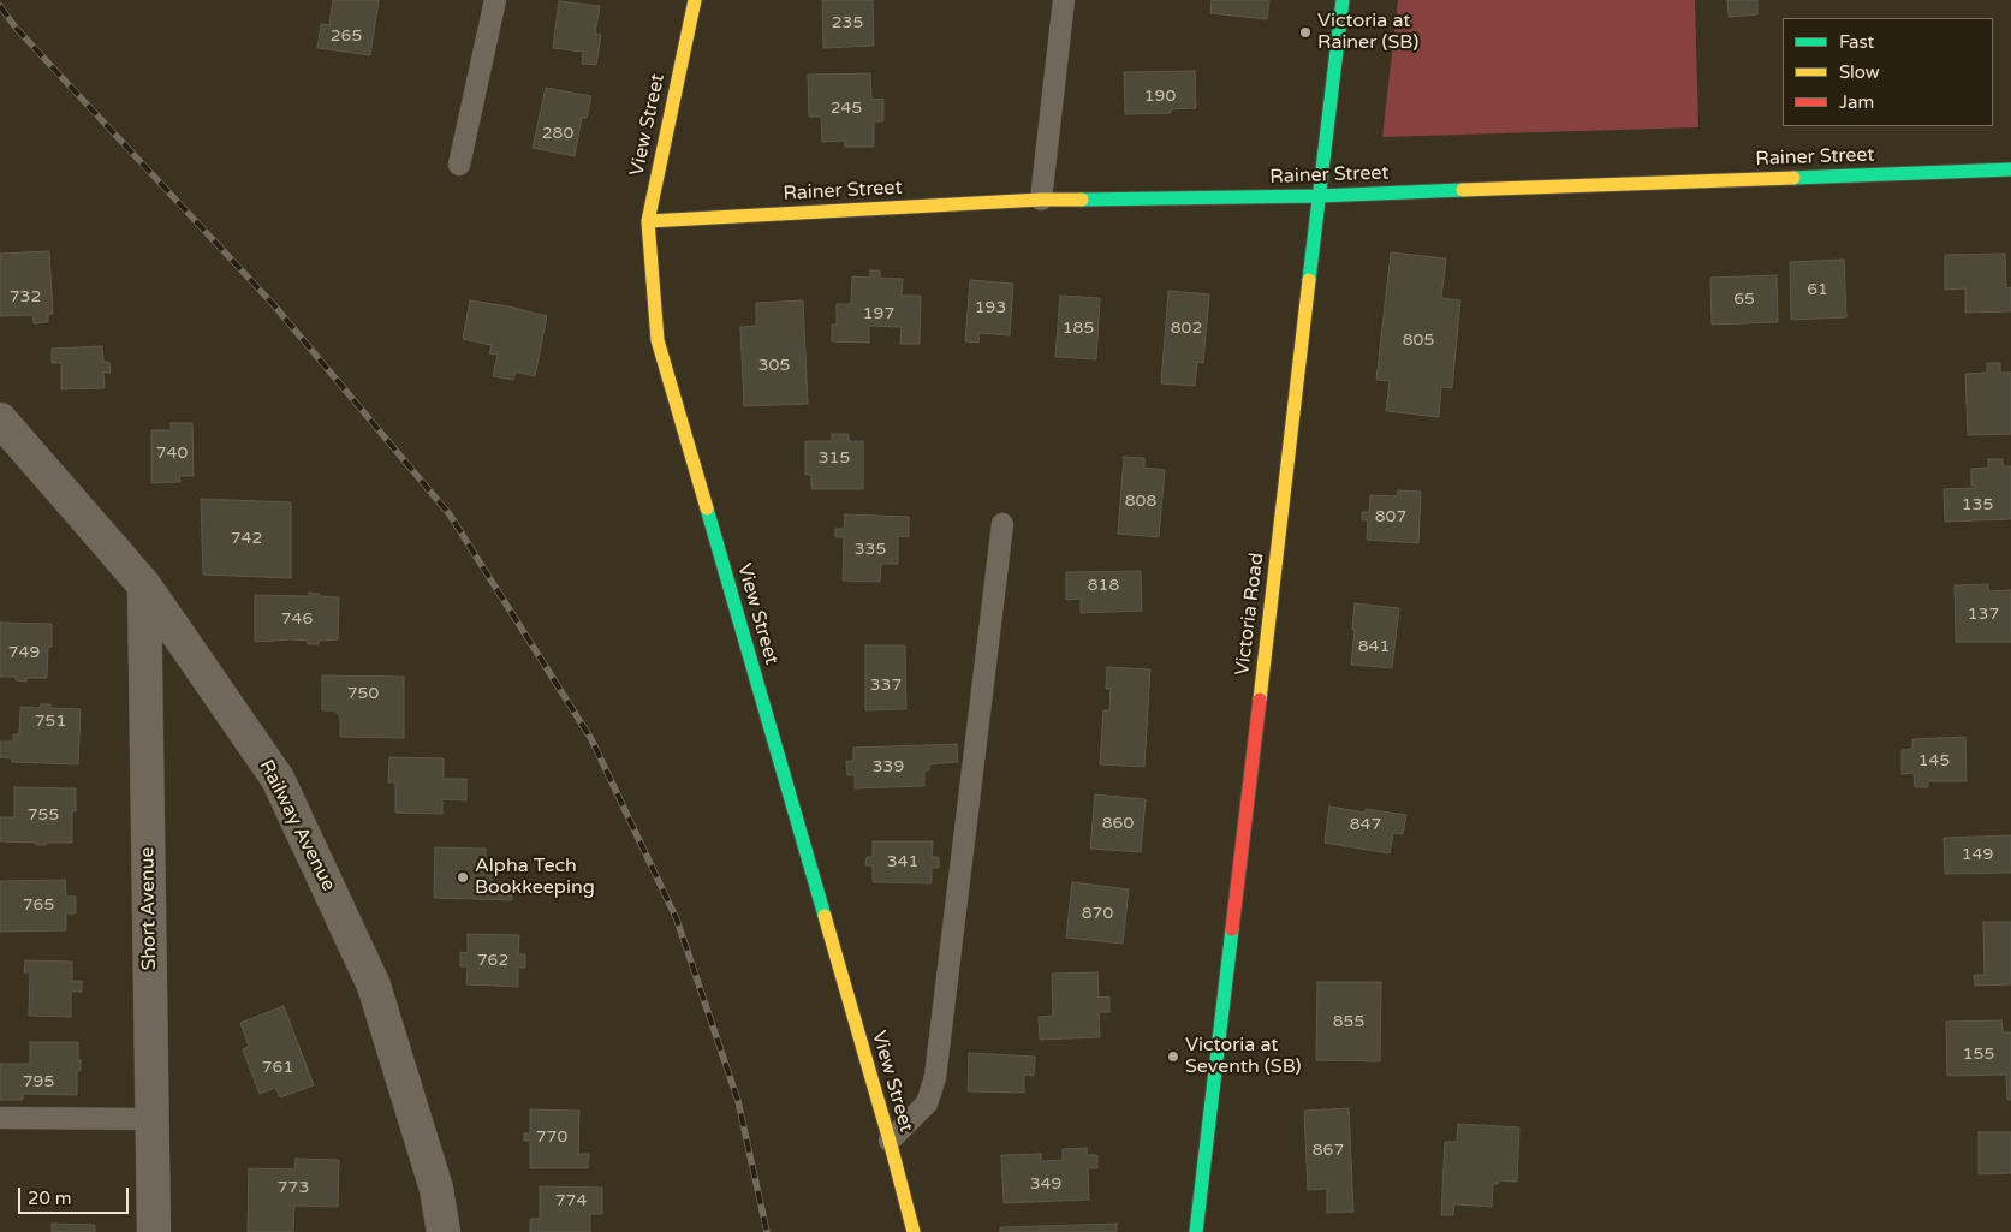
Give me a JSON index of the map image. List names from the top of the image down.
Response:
{
  "streets": {
    "street": [
      "View Street",
      "Rainer Street",
      "Victoria Road",
      "Railway Avenue",
      "Short Avenue"
    ]
  },
  "crossings": [
    ["View Street", "Rainer Street"],
    ["Rainer Street", "Victoria Road"],
    ["Railway Avenue", "Short Avenue"]
  ],
  "places": ["Victoria at Rainer (SB)", "Alpha Tech Bookkeeping", "Victoria at Seventh (SB)"],
  "house_numbers": [
    "235",
    "265",
    "190",
    "245",
    "280",
    "61",
    "732",
    "65",
    "193",
    "197",
    "185",
    "802",
    "805",
    "305",
    "740",
    "315",
    "808",
    "135",
    "807",
    "742",
    "335",
    "818",
    "137",
    "746",
    "841",
    "749",
    "337",
    "750",
    "751",
    "145",
    "339",
    "755",
    "860",
    "847",
    "149",
    "341",
    "765",
    "870",
    "762",
    "855",
    "155",
    "761",
    "795",
    "770",
    "867",
    "349",
    "773",
    "774"
  ],
  "legend": ["Fast", "Slow", "Jam"],
  "scale_bar": "20 m"
}
